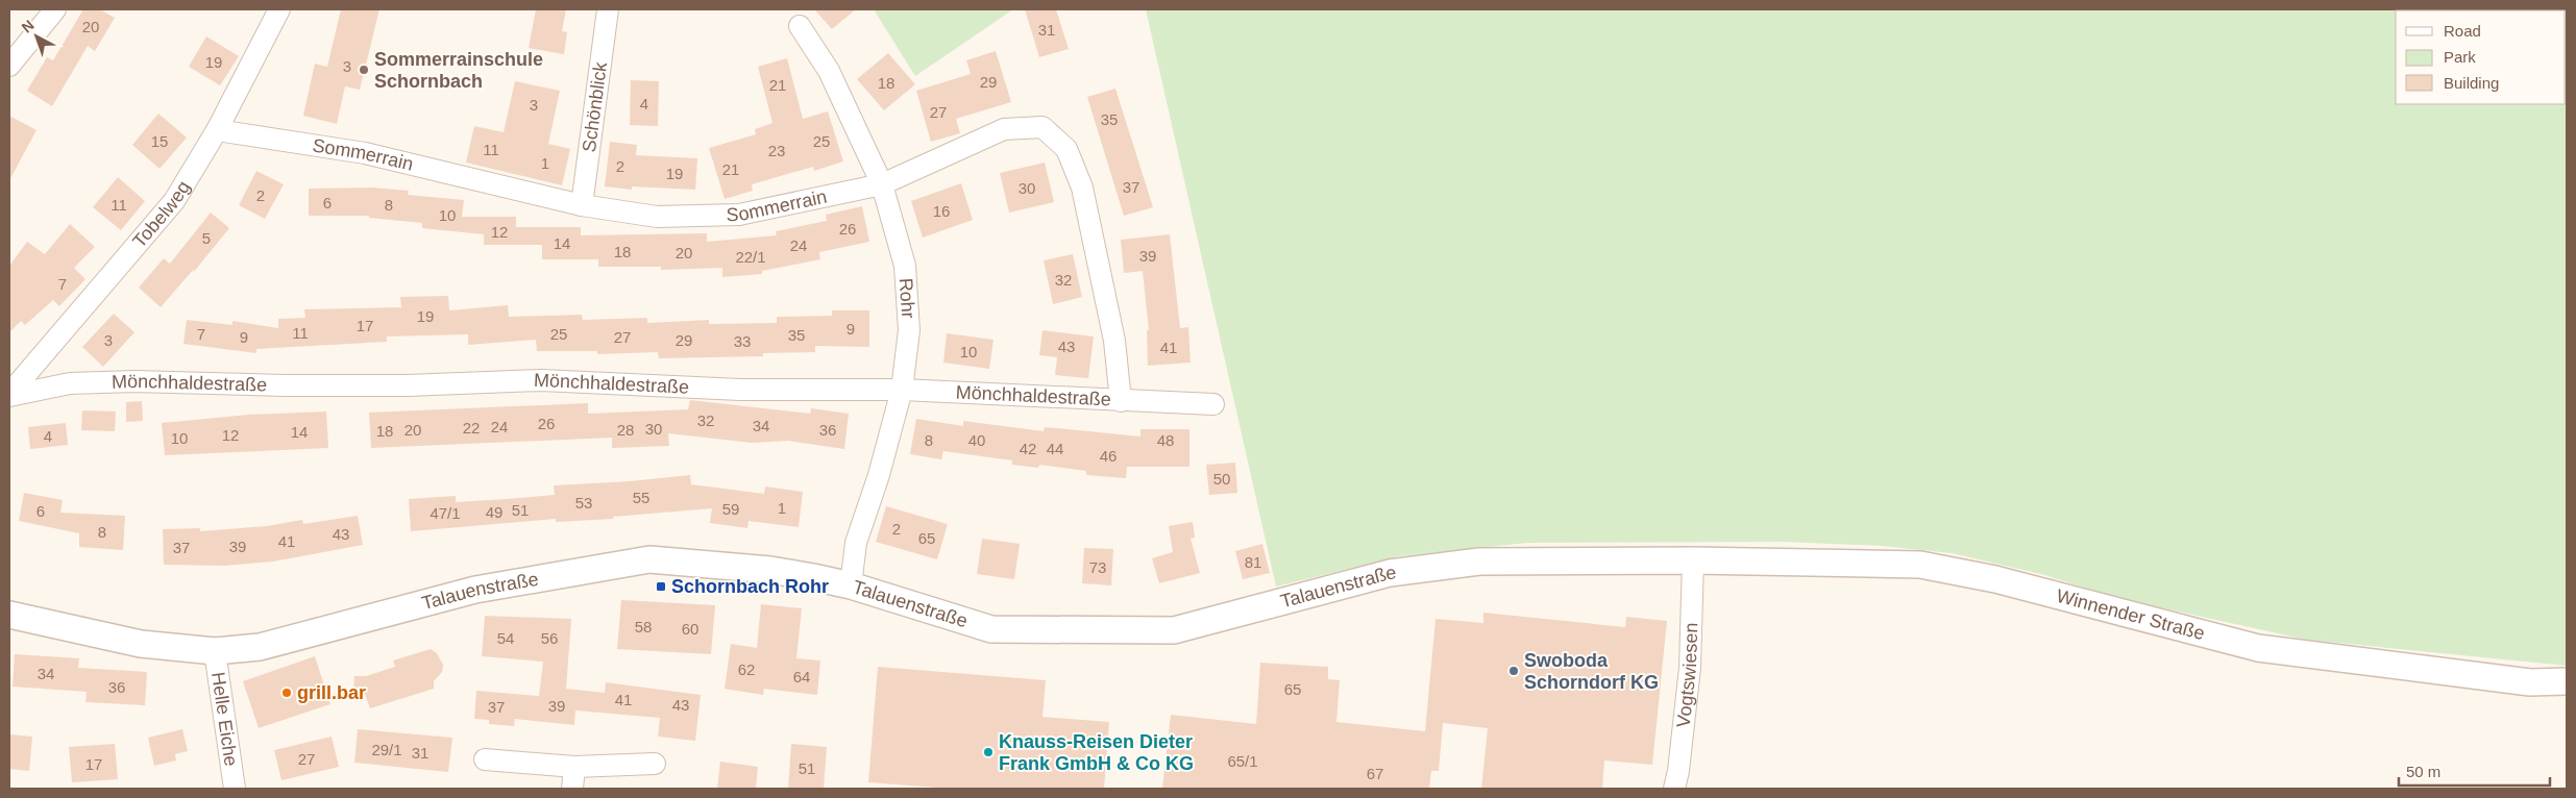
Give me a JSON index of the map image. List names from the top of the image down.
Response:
{
  "streets": {
    "street": [
      "Schönblick",
      "Sommerrain",
      "Tobelweg",
      "Rohr",
      "Mönchhaldestraße",
      "Talauenstraße",
      "Winnender Straße",
      "Vogtswiesen",
      "Helle Eiche"
    ]
  },
  "crossings": [
    ["Schönblick", "Sommerrain"],
    ["Sommerrain", "Tobelweg"],
    ["Sommerrain", "Rohr"],
    ["Sommerrain", "Mönchhaldestraße"],
    ["Tobelweg", "Mönchhaldestraße"],
    ["Rohr", "Mönchhaldestraße"],
    ["Rohr", "Talauenstraße"],
    ["Talauenstraße", "Winnender Straße"],
    ["Talauenstraße", "Vogtswiesen"],
    ["Talauenstraße", "Helle Eiche"],
    ["Winnender Straße", "Vogtswiesen"]
  ],
  "places": {
    "other": [
      "Sommerrainschule Schornbach",
      "Swoboda Schorndorf KG",
      "grill.bar",
      "Knauss-Reisen Dieter Frank GmbH & Co KG"
    ],
    "transit": ["Schornbach Rohr"]
  },
  "house_numbers": [
    "20",
    "31",
    "19",
    "3",
    "29",
    "18",
    "21",
    "4",
    "3",
    "27",
    "35",
    "15",
    "25",
    "11",
    "23",
    "1",
    "2",
    "21",
    "19",
    "37",
    "30",
    "2",
    "6",
    "11",
    "8",
    "16",
    "10",
    "26",
    "12",
    "5",
    "14",
    "24",
    "18",
    "20",
    "39",
    "22/1",
    "32",
    "7",
    "19",
    "17",
    "9",
    "11",
    "7",
    "25",
    "35",
    "9",
    "27",
    "3",
    "29",
    "33",
    "43",
    "41",
    "10",
    "32",
    "26",
    "34",
    "24",
    "22",
    "30",
    "20",
    "28",
    "36",
    "18",
    "14",
    "12",
    "4",
    "10",
    "8",
    "40",
    "48",
    "42",
    "44",
    "46",
    "50",
    "55",
    "53",
    "1",
    "59",
    "51",
    "6",
    "49",
    "47/1",
    "2",
    "8",
    "43",
    "65",
    "41",
    "39",
    "37",
    "81",
    "73",
    "58",
    "60",
    "54",
    "56",
    "62",
    "34",
    "64",
    "36",
    "65",
    "41",
    "43",
    "39",
    "37",
    "29/1",
    "31",
    "27",
    "65/1",
    "17",
    "51",
    "67"
  ],
  "legend": ["Road", "Park", "Building"],
  "scale_bar": "50 m",
  "north": "top left"
}
